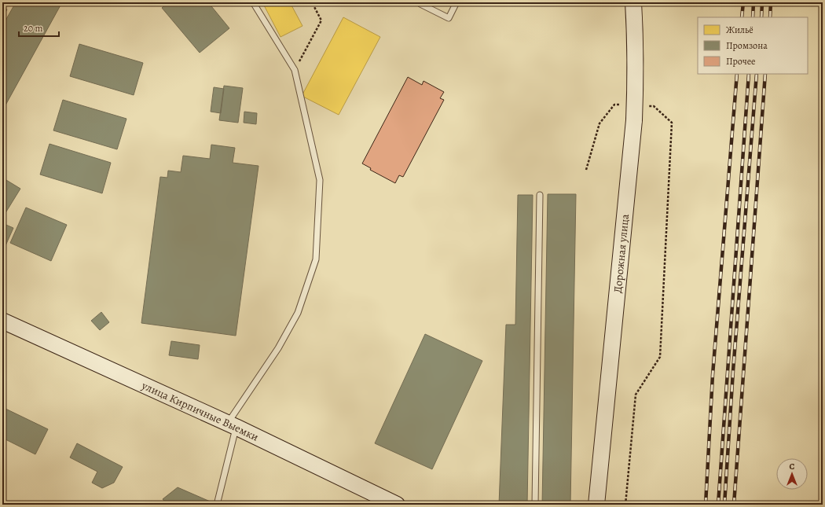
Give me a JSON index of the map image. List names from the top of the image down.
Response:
{
  "streets": {
    "main road": ["Дорожная улица", "улица Кирпичные Выемки"]
  },
  "legend": ["Жильё", "Промзона", "Прочее"],
  "scale_bar": "20 m",
  "north": "top"
}
